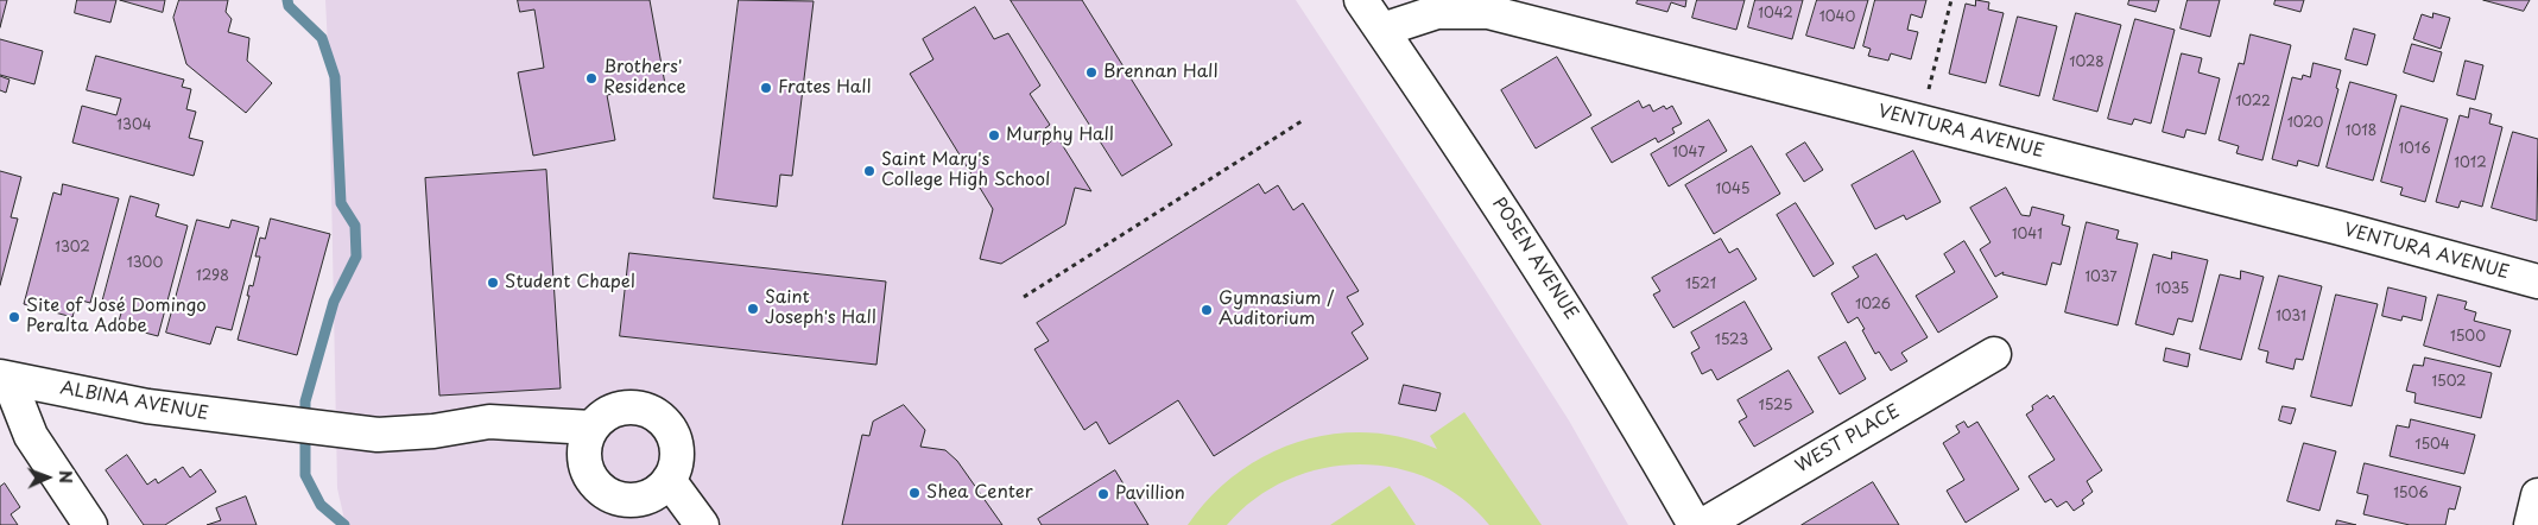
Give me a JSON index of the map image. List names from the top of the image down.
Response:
{
  "streets": {
    "street": [
      "VENTURA AVENUE",
      "POSEN AVENUE",
      "ALBINA AVENUE",
      "WEST PLACE"
    ]
  },
  "crossings": [
    ["VENTURA AVENUE", "POSEN AVENUE"]
  ],
  "places": [
    "Brennan Hall",
    "Brothers' Residence",
    "Frates Hall",
    "Murphy Hall",
    "Saint Mary's College High School",
    "Student Chapel",
    "Saint Joseph's Hall",
    "Gymnasium / Auditorium",
    "Site of José Domingo Peralta Adobe",
    "Shea Center",
    "Pavillion"
  ],
  "house_numbers": [
    "1042",
    "1040",
    "1028",
    "1022",
    "1020",
    "1304",
    "1018",
    "1016",
    "1047",
    "1012",
    "1045",
    "1041",
    "1302",
    "1300",
    "1298",
    "1037",
    "1521",
    "1035",
    "1026",
    "1031",
    "1500",
    "1523",
    "1502",
    "1525",
    "1504",
    "1506"
  ],
  "north": "right"
}
